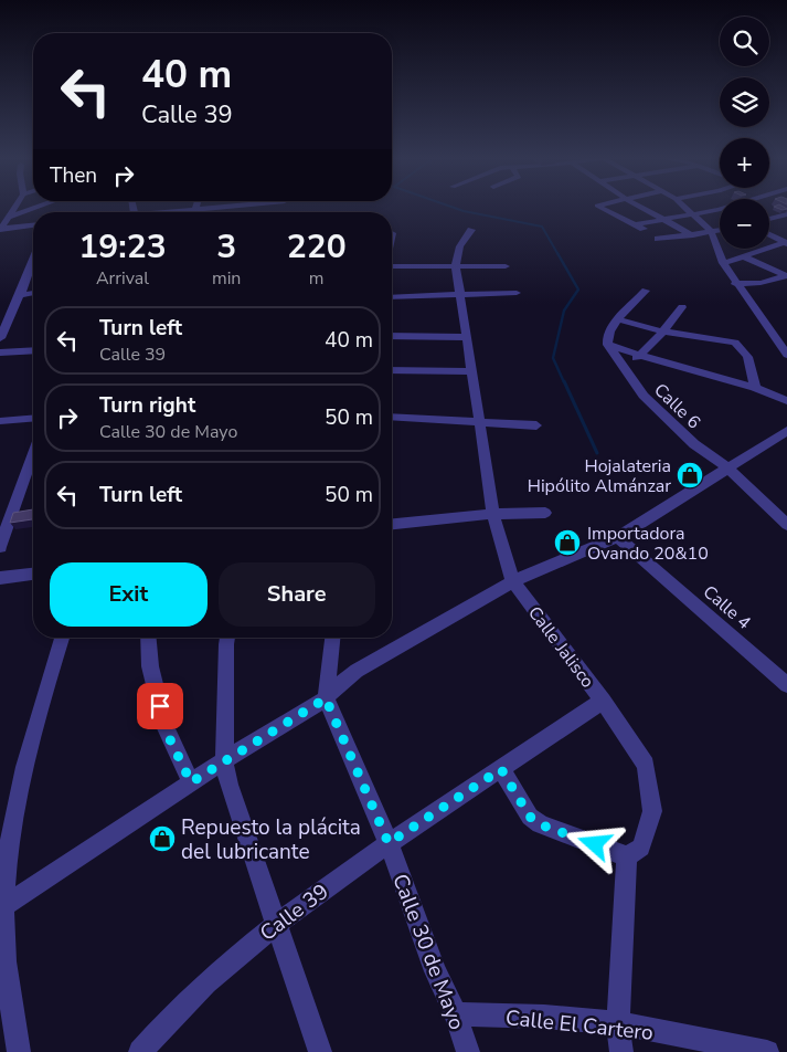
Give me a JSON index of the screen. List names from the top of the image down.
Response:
{
  "streets": {
    "street": [
      "Calle 6",
      "Calle 4",
      "Calle Jalisco",
      "Calle 39",
      "Calle 30 de Mayo",
      "Calle El Cartero"
    ]
  },
  "crossings": [
    ["Calle Jalisco", "Calle 39"],
    ["Calle 39", "Calle 30 de Mayo"],
    ["Calle 30 de Mayo", "Calle El Cartero"]
  ],
  "places": {
    "shop": ["Hojalateria Hipólito Almánzar", "Importadora Ovando 20&10", "Repuesto la plácita del lubricante"]
  },
  "page": {
    "map_buttons": ["+", "−"],
    "turn": ["40 m", "Calle 39"],
    "then": "Then",
    "eta": [
      "19:23",
      "Arrival",
      "3",
      "min",
      "220",
      "m"
    ],
    "list": [
      {
        "name": "Turn left",
        "note": "Calle 39",
        "value": "40 m"
      },
      {
        "name": "Turn right",
        "note": "Calle 30 de Mayo",
        "value": "50 m"
      },
      {
        "name": "Turn left",
        "value": "50 m"
      }
    ],
    "buttons": ["Exit", "Share"]
  }
}
